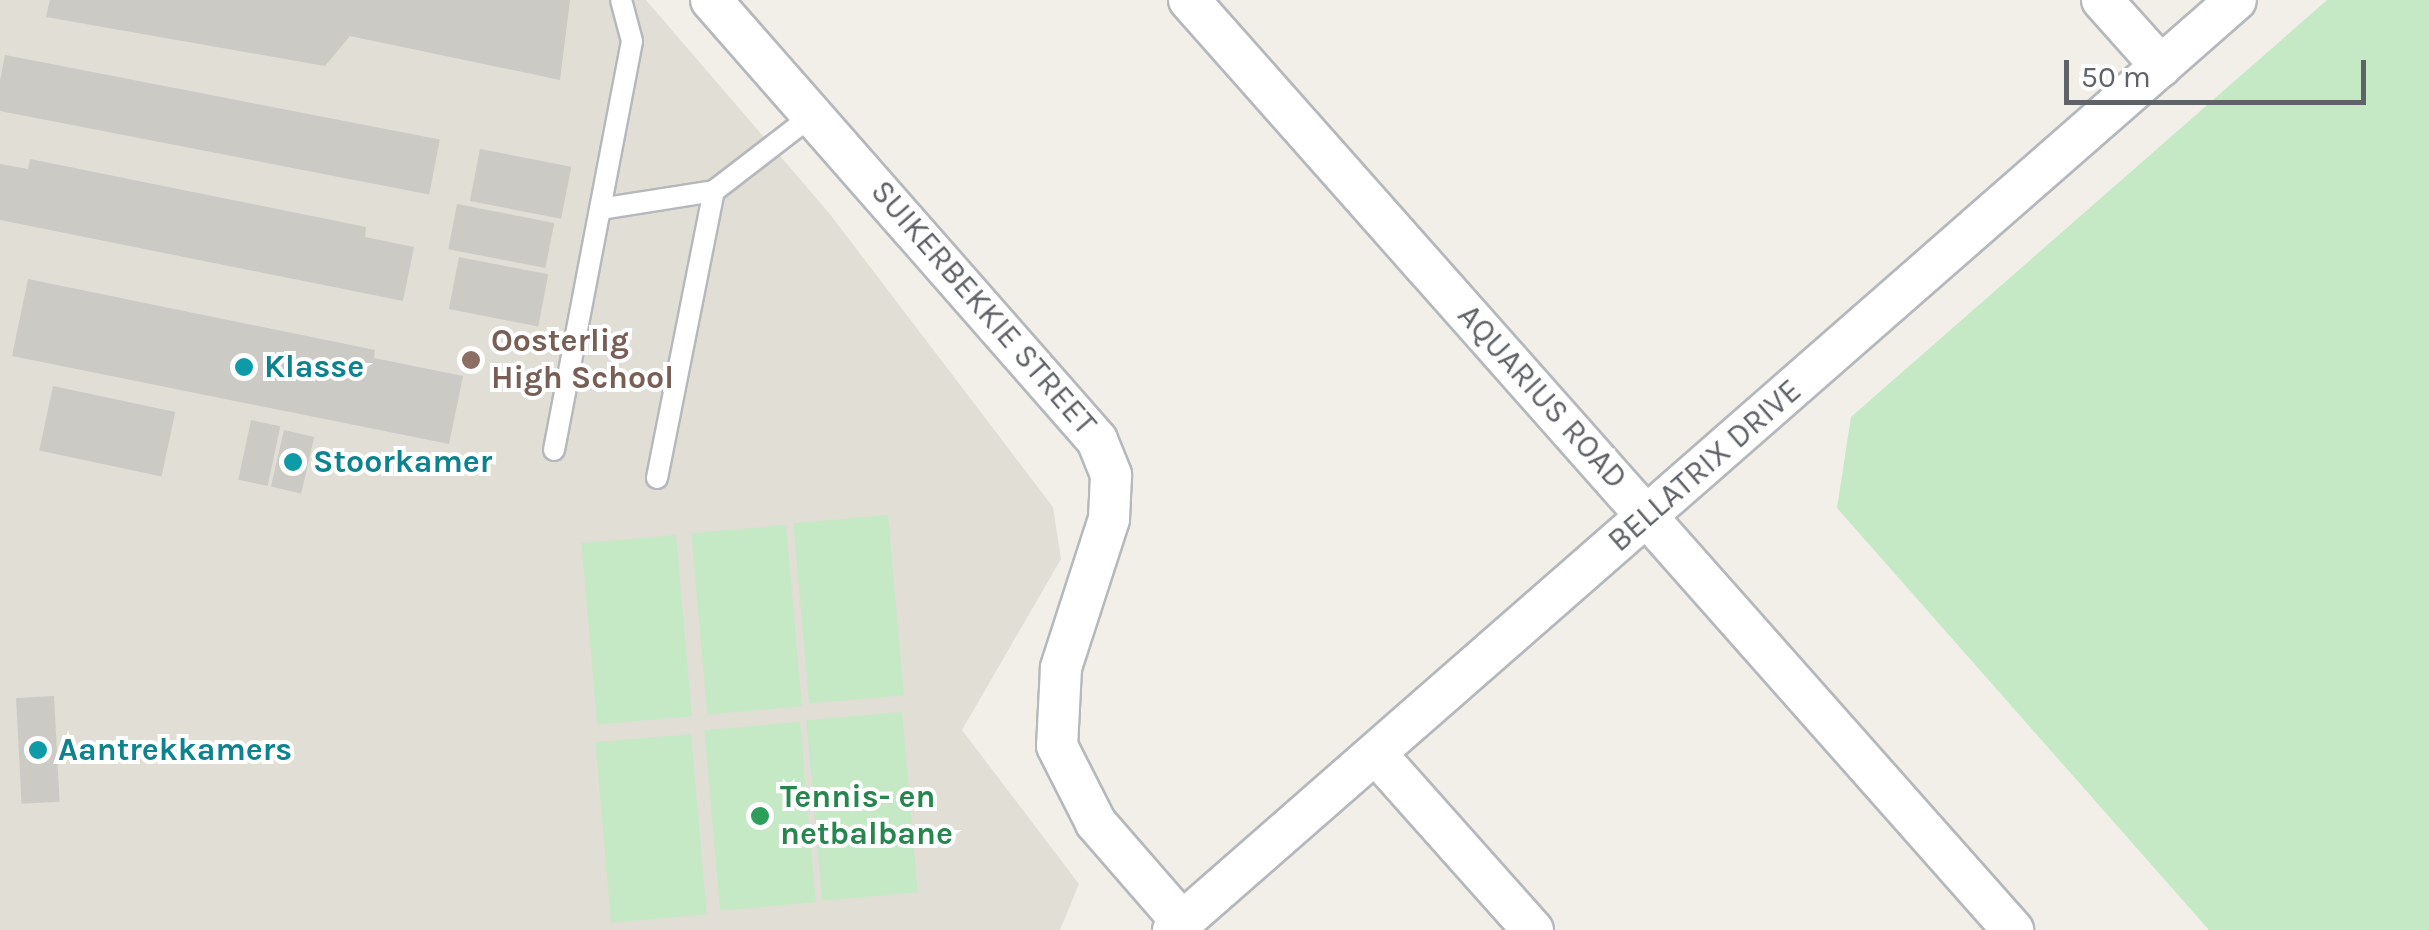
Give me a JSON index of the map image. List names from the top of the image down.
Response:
{
  "streets": {
    "street": ["SUIKERBEKKIE STREET", "AQUARIUS ROAD", "BELLATRIX DRIVE"]
  },
  "crossings": [
    ["SUIKERBEKKIE STREET", "BELLATRIX DRIVE"],
    ["AQUARIUS ROAD", "BELLATRIX DRIVE"]
  ],
  "places": [
    "Oosterlig High School",
    "Klasse",
    "Stoorkamer",
    "Aantrekkamers",
    "Tennis- en netbalbane"
  ],
  "scale_bar": "50 m"
}
